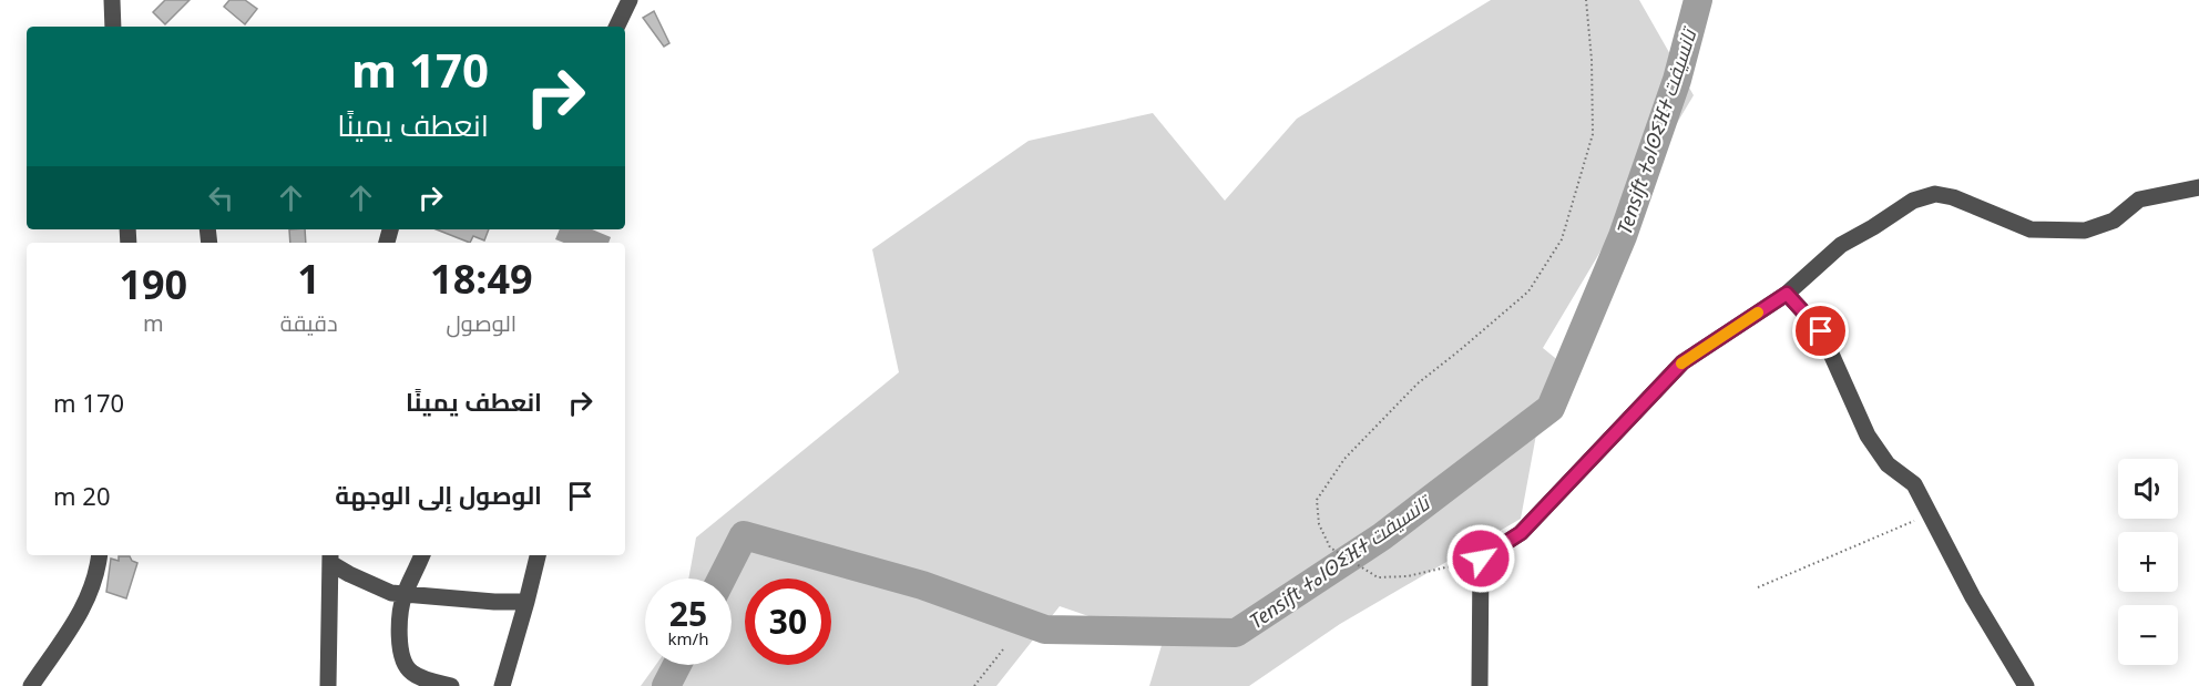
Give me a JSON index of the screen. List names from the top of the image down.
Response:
{
  "water": ["Tensift ⵜⴰⵏⵙⵉⴼⵜ تانسيفت"],
  "page": {
    "turn": ["170 m", "انعطف يمينًا"],
    "eta": [
      "18:49",
      "الوصول",
      "1",
      "دقيقة",
      "190",
      "m"
    ],
    "list": [
      {
        "name": "انعطف يمينًا",
        "value": "170 m"
      },
      {
        "name": "الوصول إلى الوجهة",
        "value": "20 m"
      }
    ],
    "map_buttons": ["+", "−"],
    "speed": "25 km/h",
    "limit": "30"
  }
}
